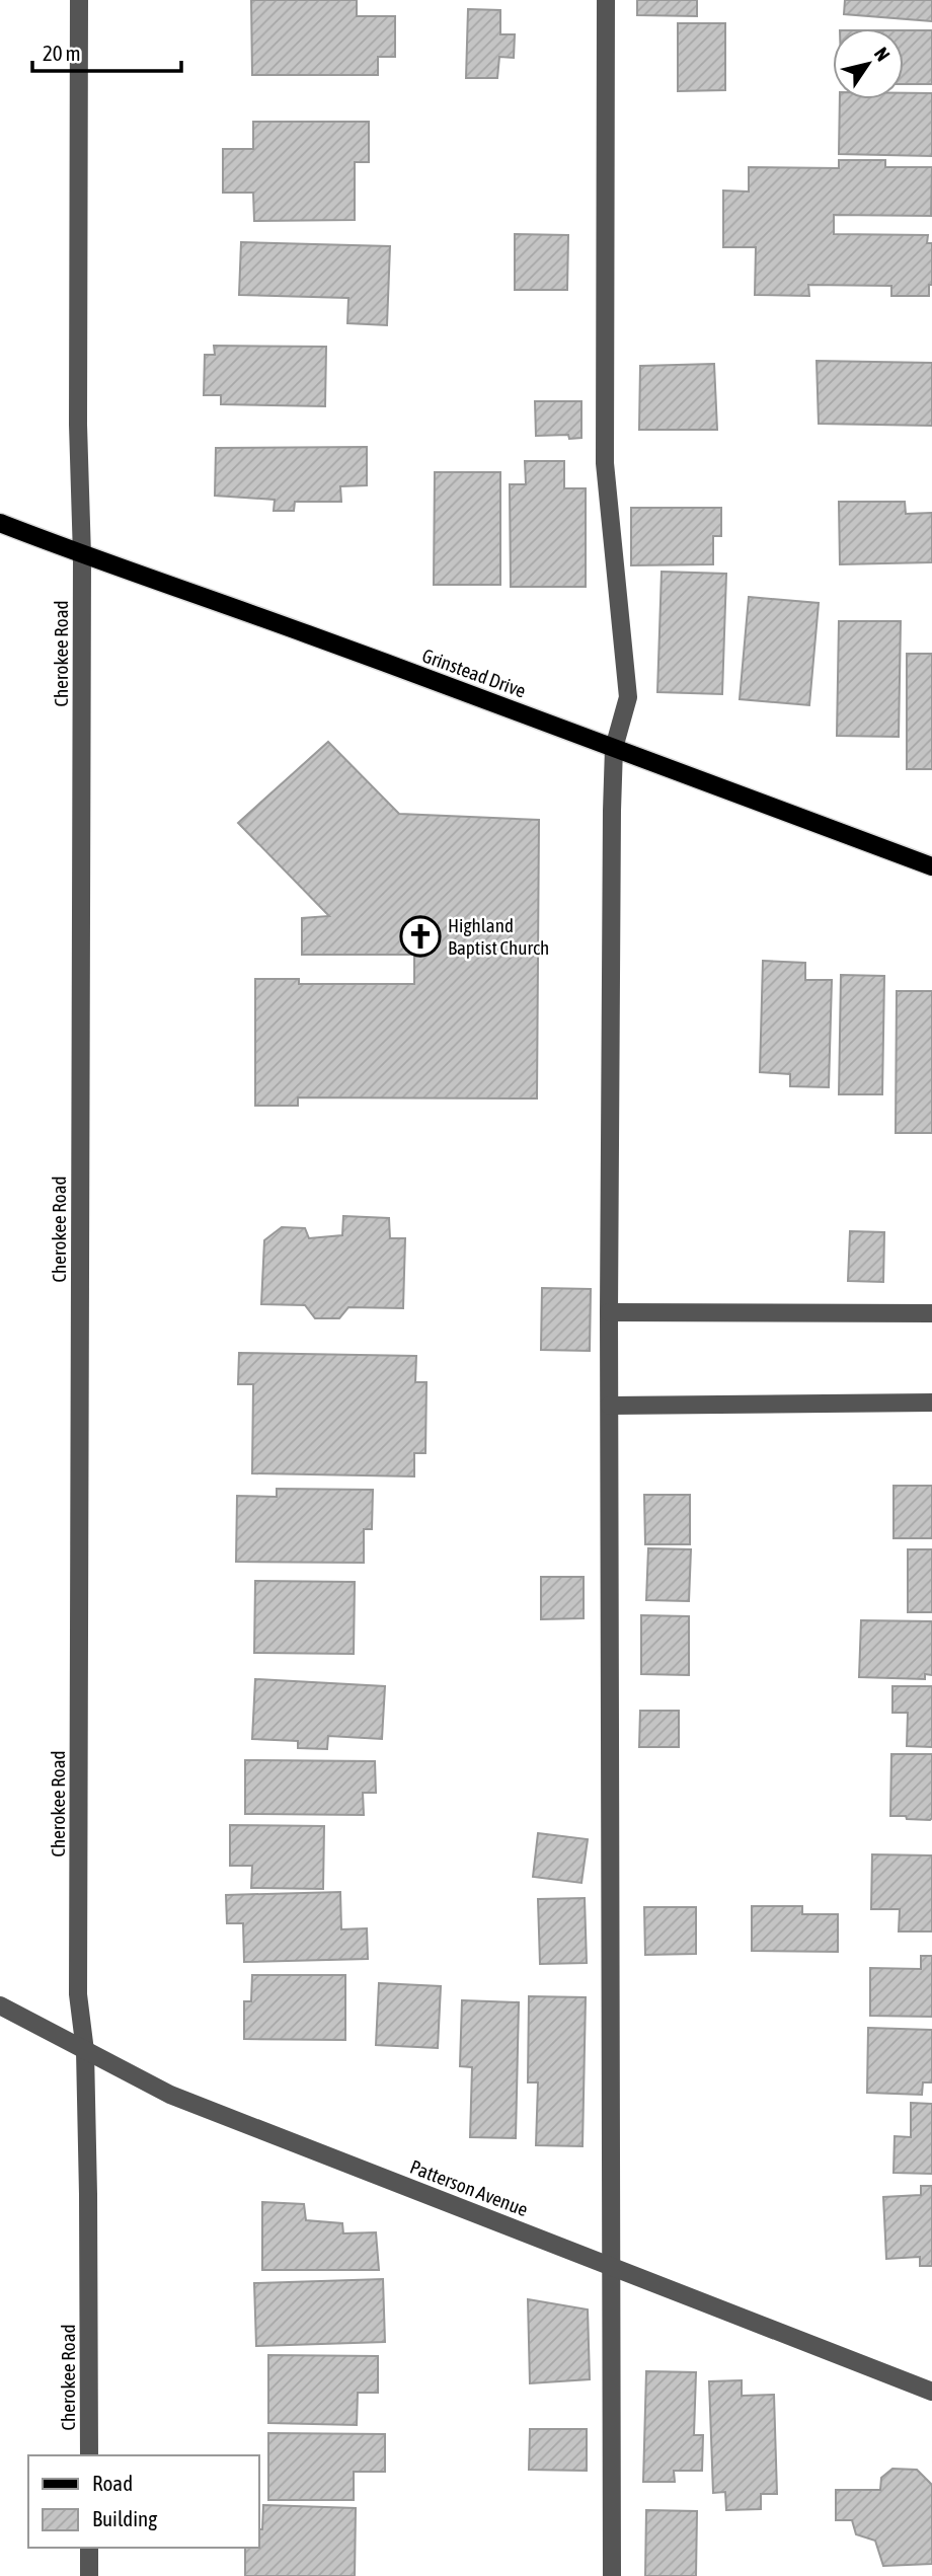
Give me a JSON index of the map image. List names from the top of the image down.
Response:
{
  "streets": {
    "main road": ["Grinstead Drive"],
    "street": ["Cherokee Road", "Patterson Avenue"]
  },
  "crossings": [
    ["Cherokee Road", "Grinstead Drive"],
    ["Cherokee Road", "Patterson Avenue"]
  ],
  "places": {
    "church": ["Highland Baptist Church"]
  },
  "legend": ["Road", "Building"],
  "scale_bar": "20 m",
  "north": "top right"
}
